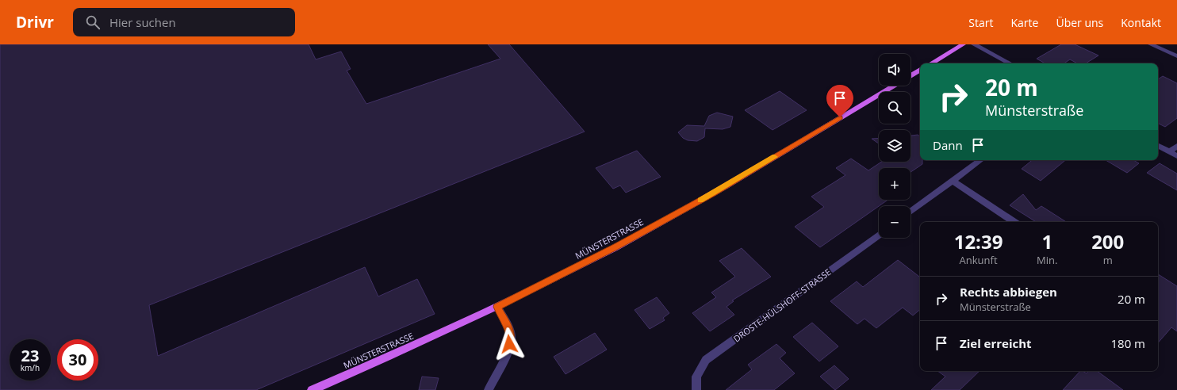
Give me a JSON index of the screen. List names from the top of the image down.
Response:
{
  "streets": {
    "main road": ["MÜNSTERSTRASSE"],
    "street": ["DROSTE-HÜLSHOFF-STRASSE"]
  },
  "page": {
    "header": "Drivr",
    "search": "Hier suchen",
    "nav": [
      "Start",
      "Karte",
      "Über uns",
      "Kontakt"
    ],
    "map_buttons": ["+", "−"],
    "turn": ["20 m", "Münsterstraße"],
    "then": "Dann",
    "eta": [
      "12:39",
      "Ankunft",
      "1",
      "Min.",
      "200",
      "m"
    ],
    "list": [
      {
        "name": "Rechts abbiegen",
        "note": "Münsterstraße",
        "value": "20 m"
      },
      {
        "name": "Ziel erreicht",
        "value": "180 m"
      }
    ],
    "speed": "23 km/h",
    "limit": "30"
  }
}
